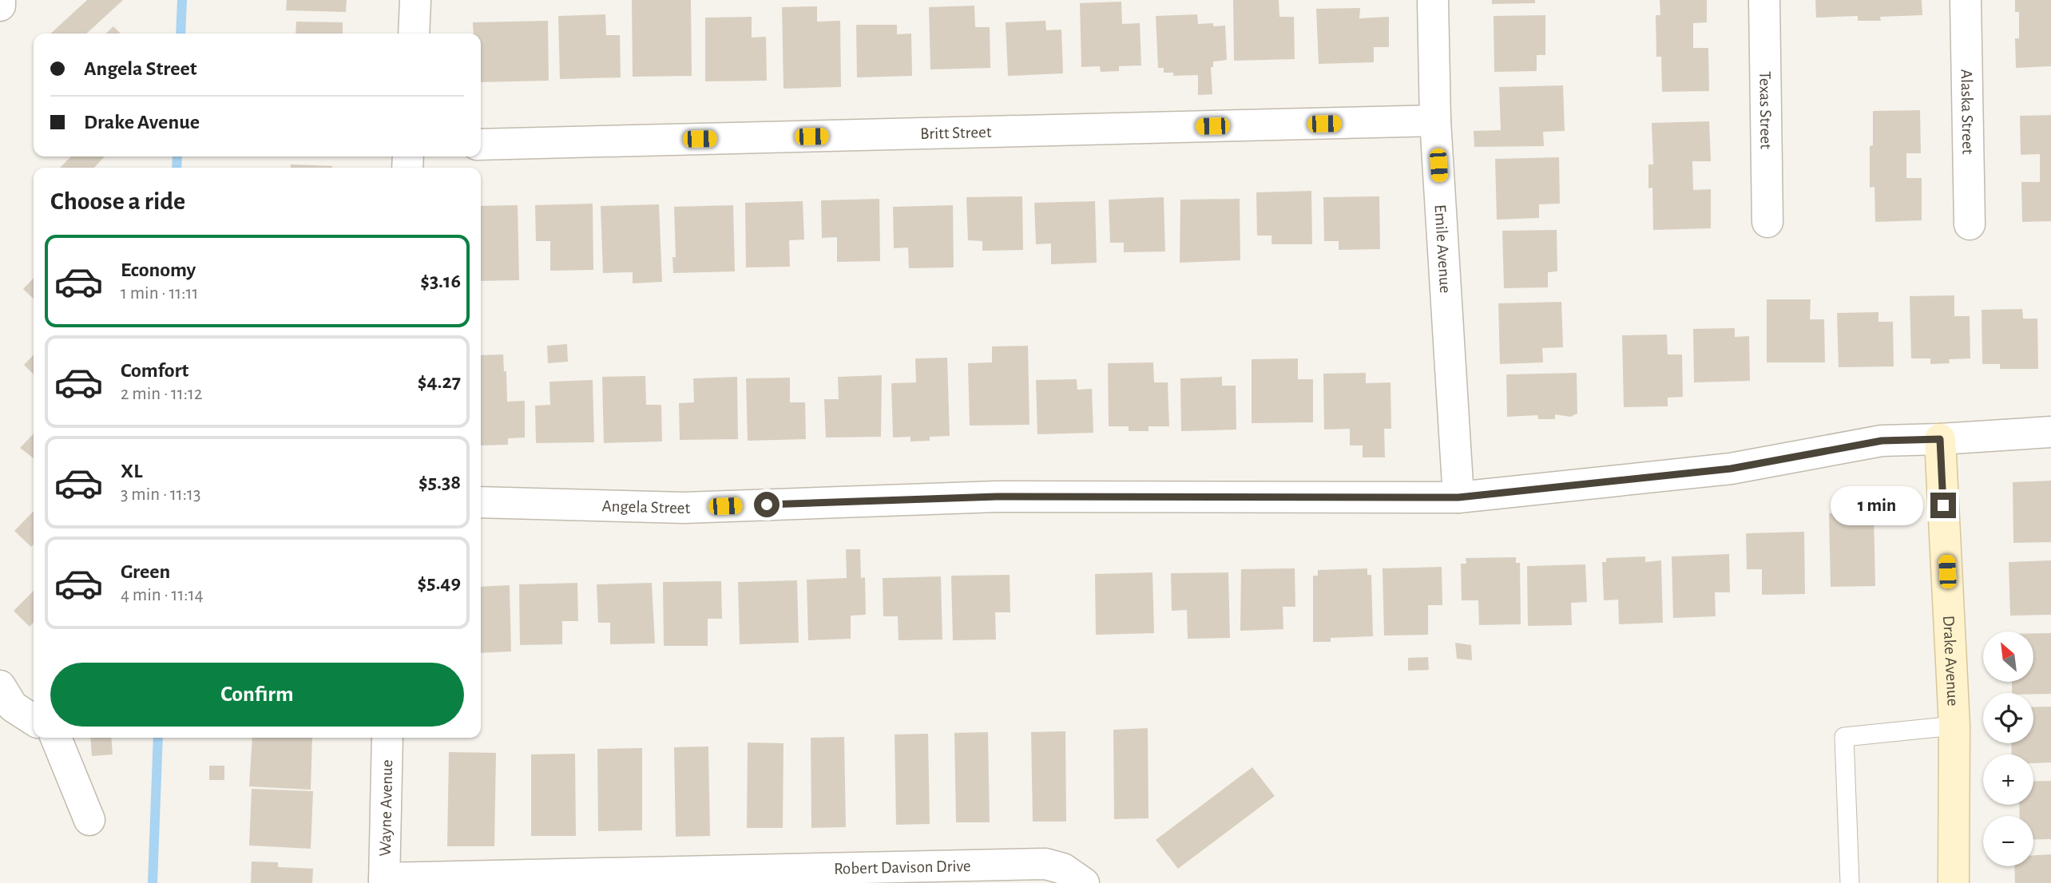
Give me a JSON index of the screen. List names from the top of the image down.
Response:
{
  "streets": {
    "street": [
      "Texas Street",
      "Alaska Street",
      "Britt Street",
      "Emile Avenue",
      "Angela Street",
      "Drake Avenue",
      "Wayne Avenue",
      "Robert Davison Drive"
    ]
  },
  "crossings": [
    ["Britt Street", "Emile Avenue"],
    ["Emile Avenue", "Angela Street"],
    ["Angela Street", "Drake Avenue"],
    ["Wayne Avenue", "Robert Davison Drive"]
  ],
  "north": "top left",
  "page": {
    "banner": ["Angela Street", "Drake Avenue"],
    "heading": "Choose a ride",
    "list": [
      {
        "name": "Economy",
        "note": "1 min · 11:11",
        "value": "$3.16"
      },
      {
        "name": "Comfort",
        "note": "2 min · 11:12",
        "value": "$4.27"
      },
      {
        "name": "XL",
        "note": "3 min · 11:13",
        "value": "$5.38"
      },
      {
        "name": "Green",
        "note": "4 min · 11:14",
        "value": "$5.49"
      }
    ],
    "bubble": "1 min",
    "map_buttons": ["+", "−"],
    "buttons": "Confirm"
  }
}
